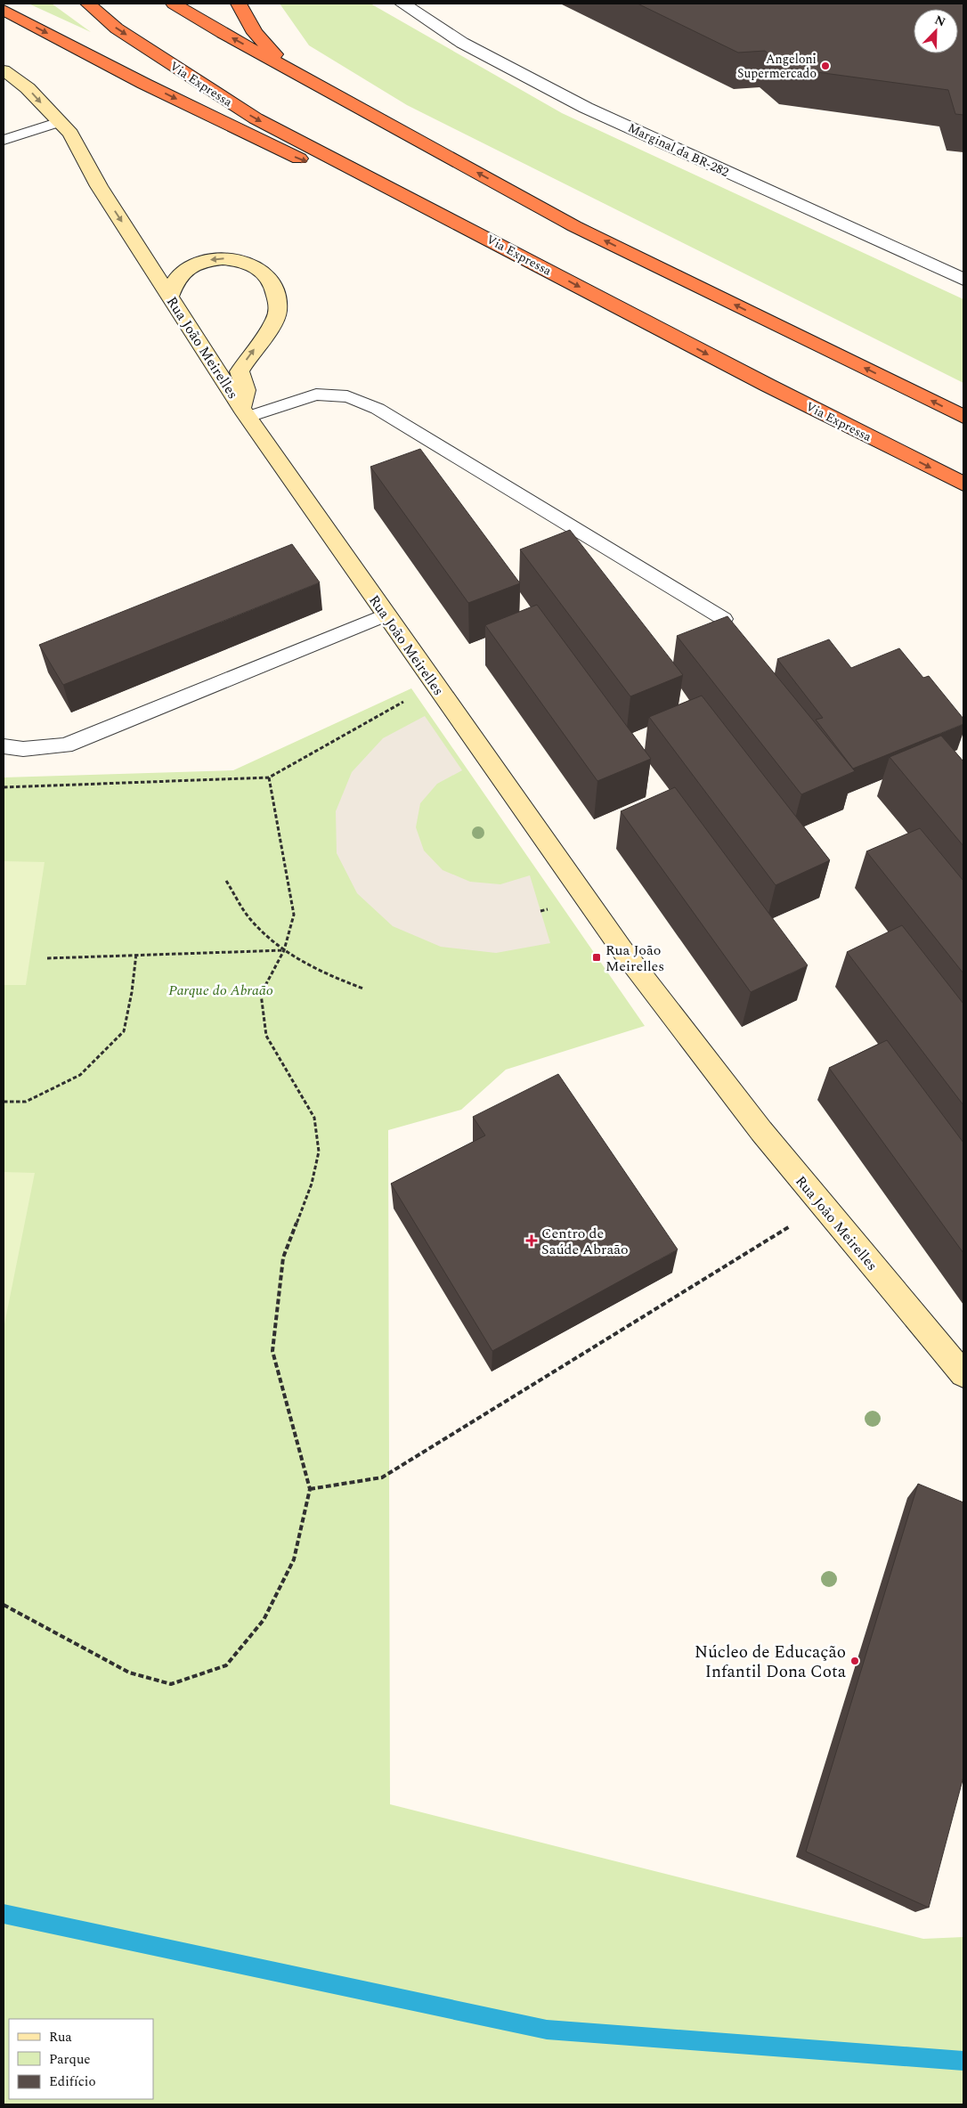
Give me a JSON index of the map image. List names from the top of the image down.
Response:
{
  "streets": {
    "highway": ["Via Expressa"],
    "main road": ["Rua João Meirelles"],
    "street": ["Marginal da BR-282"]
  },
  "parks": ["Parque do Abraão"],
  "places": {
    "other": ["Angeloni Supermercado", "Núcleo de Educação Infantil Dona Cota"],
    "transit": ["Rua João Meirelles"],
    "health": ["Centro de Saúde Abraão"]
  },
  "legend": ["Rua", "Parque", "Edifício"],
  "north": "top right"
}
